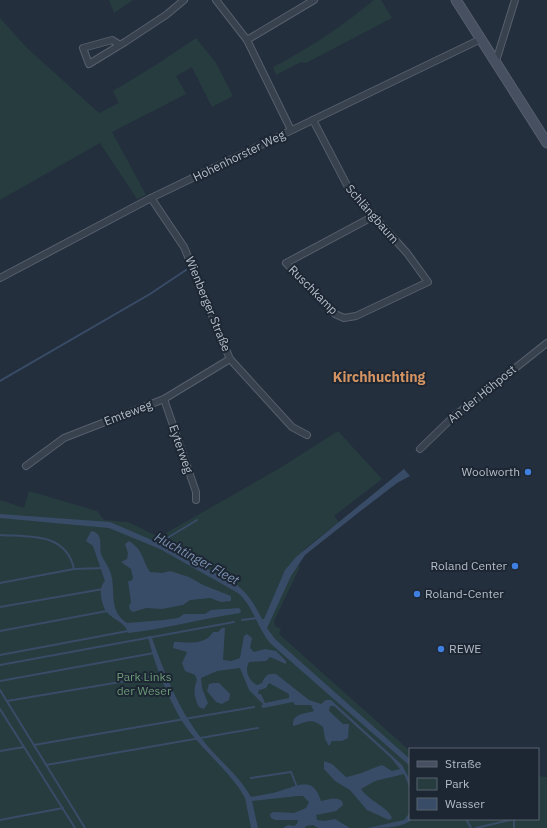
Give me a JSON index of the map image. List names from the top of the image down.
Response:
{
  "streets": {
    "street": [
      "Hohenhorster Weg",
      "Schlängbaum",
      "Ruschkamp",
      "Wienberger Straße",
      "An der Höhpost",
      "Emteweg",
      "Eyterweg"
    ]
  },
  "crossings": [
    ["Hohenhorster Weg", "Schlängbaum"],
    ["Hohenhorster Weg", "Wienberger Straße"],
    ["Schlängbaum", "Ruschkamp"],
    ["Wienberger Straße", "Emteweg"],
    ["Emteweg", "Eyterweg"]
  ],
  "districts": ["Kirchhuchting"],
  "water": ["Huchtinger Fleet"],
  "parks": ["Park Links der Weser"],
  "places": [
    "Woolworth",
    "Roland Center",
    "Roland-Center",
    "REWE"
  ],
  "legend": ["Straße", "Park", "Wasser"]
}
